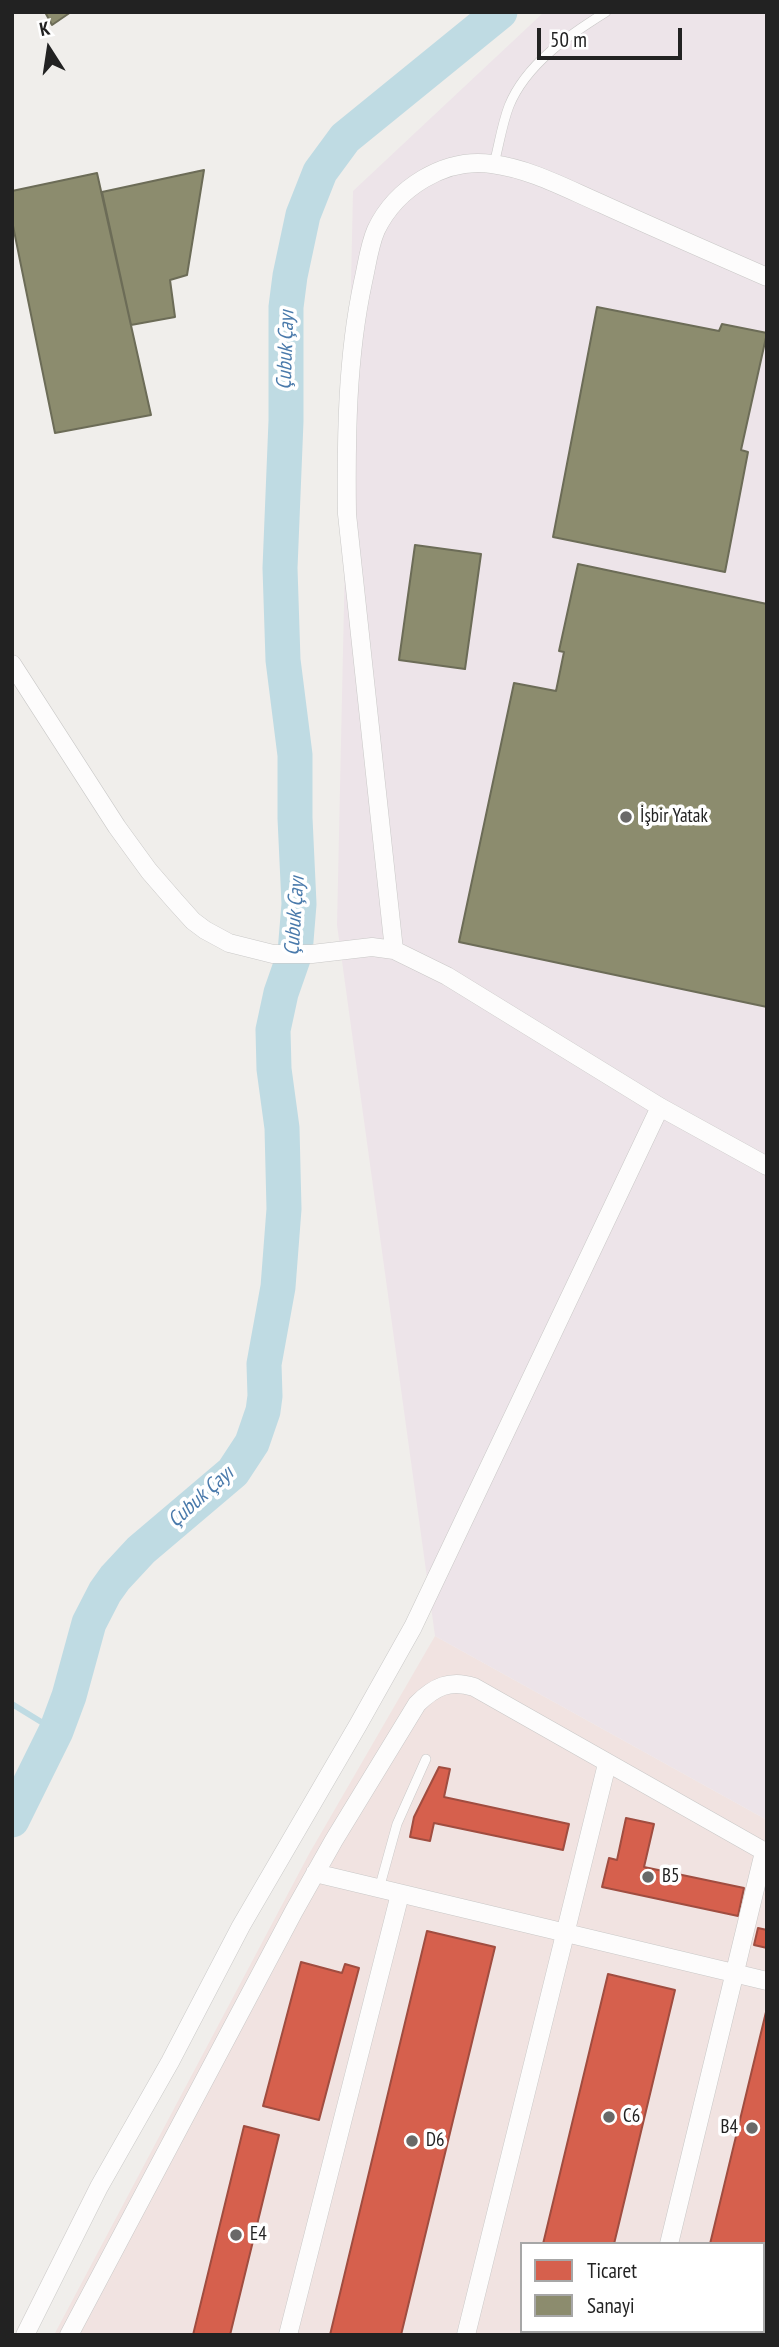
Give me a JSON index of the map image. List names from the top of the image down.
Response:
{
  "water": ["Çubuk Çayı"],
  "places": [
    "İşbir Yatak",
    "B5",
    "C6",
    "B4",
    "D6",
    "E4"
  ],
  "legend": ["Ticaret", "Sanayi"],
  "scale_bar": "50 m",
  "north": "top"
}
